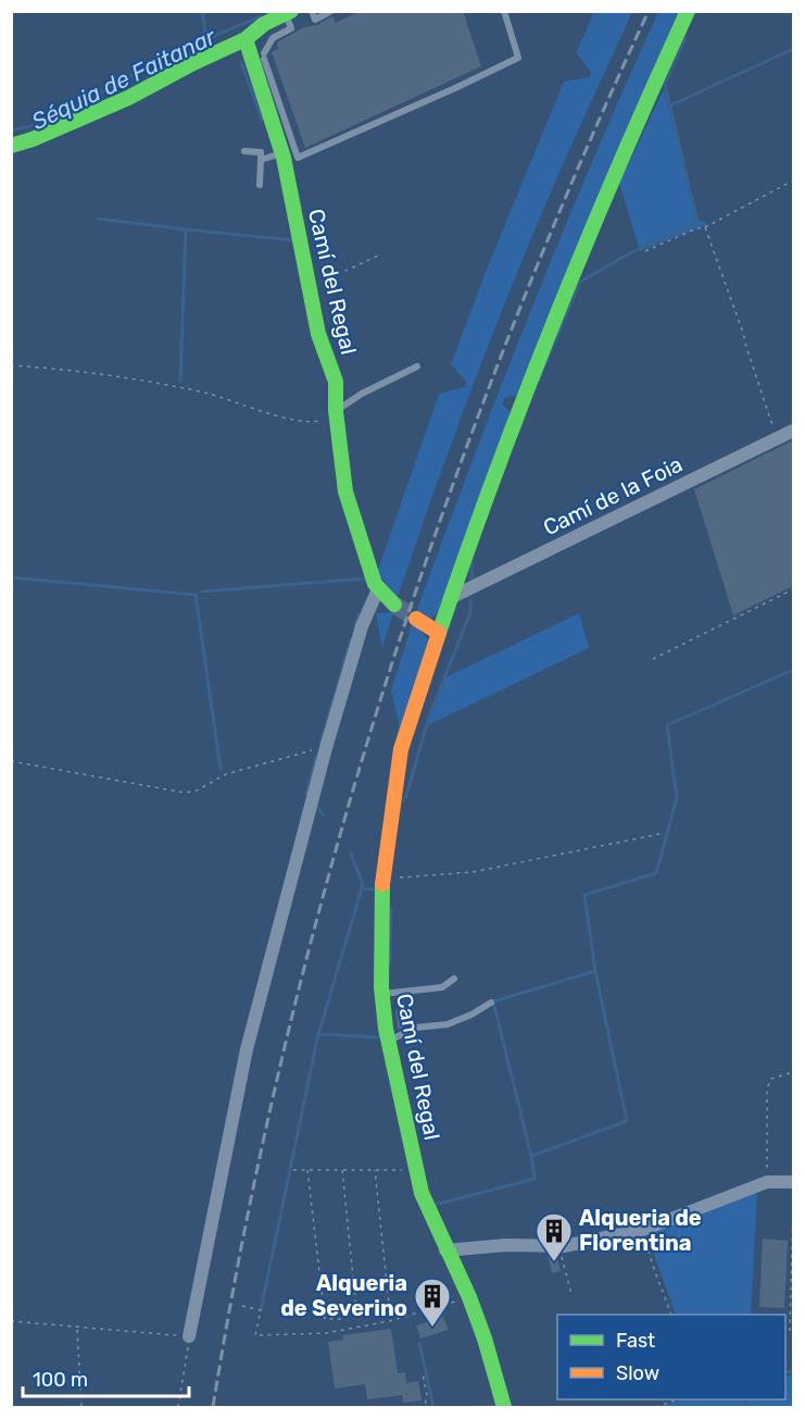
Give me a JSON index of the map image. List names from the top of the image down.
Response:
{
  "streets": {
    "street": ["Camí del Regal", "Camí de la Foia"]
  },
  "crossings": [
    ["Camí del Regal", "Camí de la Foia"]
  ],
  "water": ["Séquia de Faitanar"],
  "places": {
    "building": ["Alqueria de Florentina", "Alqueria de Severino"]
  },
  "legend": ["Fast", "Slow"],
  "scale_bar": "100 m"
}
